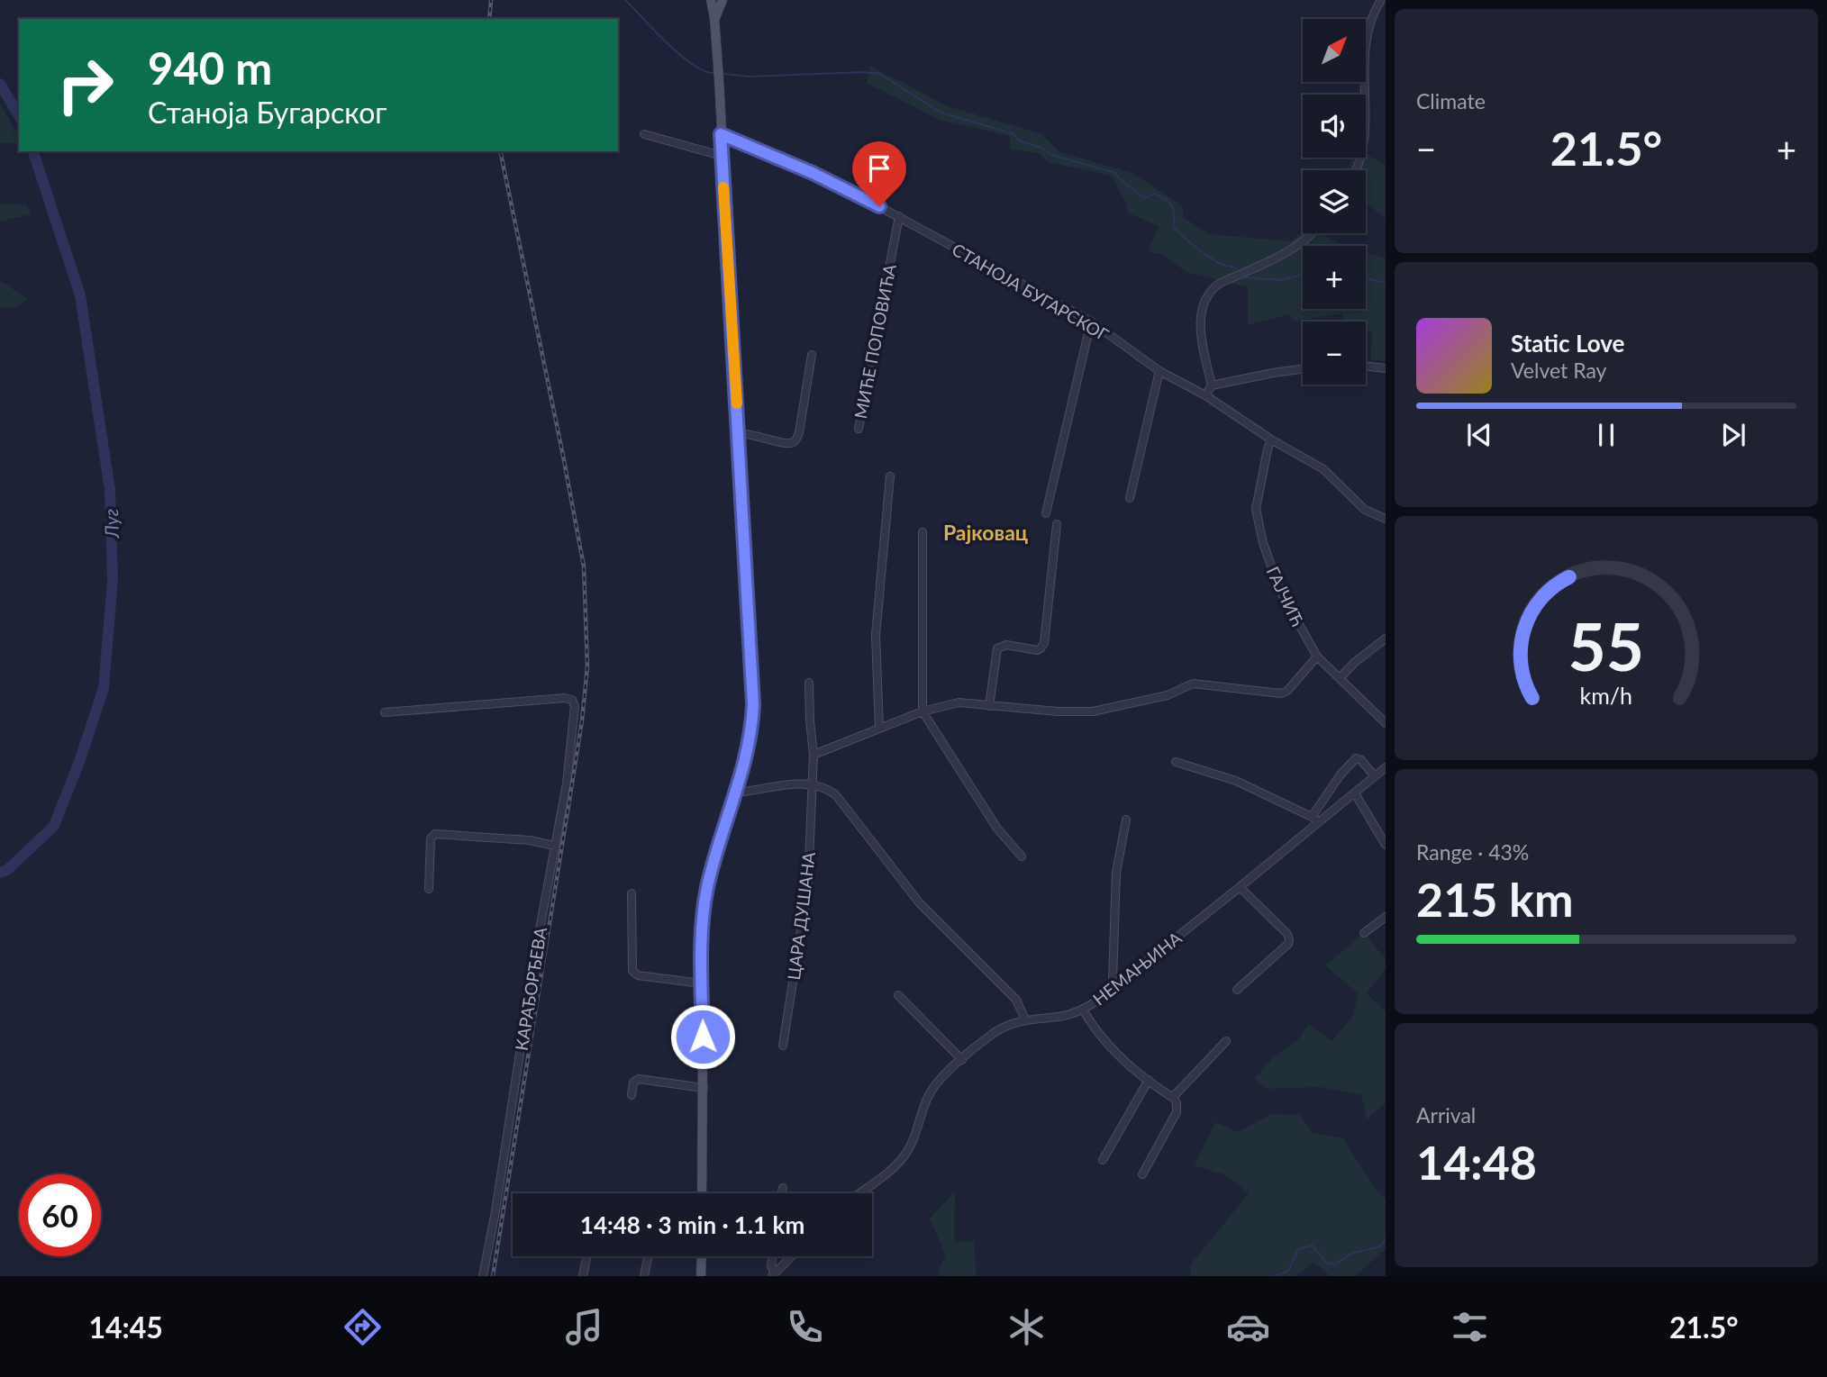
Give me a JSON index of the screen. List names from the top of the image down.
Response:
{
  "streets": {
    "street": [
      "СТАНОЈА БУГАРСКОГ",
      "МИЋЕ ПОПОВИЋА",
      "ГАЈЧИЋ",
      "ЦАРА ДУШАНА",
      "НЕМАЊИНА",
      "КАРАЂОРЂЕВА"
    ]
  },
  "crossings": [
    ["СТАНОЈА БУГАРСКОГ", "МИЋЕ ПОПОВИЋА"],
    ["СТАНОЈА БУГАРСКОГ", "ГАЈЧИЋ"]
  ],
  "districts": ["Рајковац"],
  "water": ["Луг"],
  "north": "top right",
  "page": {
    "tile": [
      "Climate",
      ["Range · 43%", "215 km"],
      ["Arrival", "14:48"]
    ],
    "map_buttons": ["+", "−"],
    "turn": ["940 m", "Станоја Бугарског"],
    "heat": ["−", "21.5°", "+"],
    "song": ["Static Love", "Velvet Ray"],
    "limit": "60",
    "trip": "14:48 · 3 min · 1.1 km",
    "tabs": ["14:45", "21.5°"],
    "gauge": ["55", "km/h"]
  }
}
